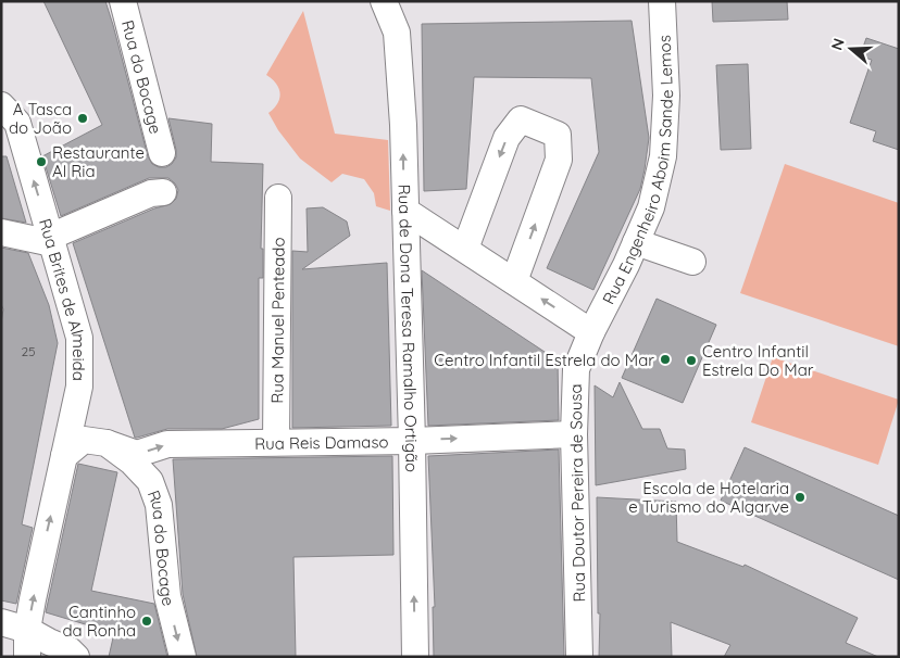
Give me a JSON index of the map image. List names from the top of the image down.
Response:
{
  "streets": {
    "street": [
      "Rua do Bocage",
      "Rua Engenheiro Aboim Sande Lemos",
      "Rua Brites de Almeida",
      "Rua Manuel Penteado",
      "Rua de Dona Teresa Ramalho Ortigão",
      "Rua Reis Damaso",
      "Rua Doutor Pereira de Sousa"
    ]
  },
  "crossings": [
    ["Rua do Bocage", "Rua Reis Damaso"],
    ["Rua Engenheiro Aboim Sande Lemos", "Rua Doutor Pereira de Sousa"],
    ["Rua Manuel Penteado", "Rua Reis Damaso"],
    ["Rua de Dona Teresa Ramalho Ortigão", "Rua Reis Damaso"],
    ["Rua Reis Damaso", "Rua Doutor Pereira de Sousa"]
  ],
  "one_way": [
    "Rua do Bocage",
    "Rua Brites de Almeida",
    "Rua de Dona Teresa Ramalho Ortigão",
    "Rua Reis Damaso"
  ],
  "places": [
    "A Tasca do João",
    "Restaurante Al Ria",
    "Centro Infantil Estrela do Mar",
    "Centro Infantil Estrela Do Mar",
    "Escola de Hotelaria e Turismo do Algarve",
    "Cantinho da Ronha"
  ],
  "house_numbers": ["25"],
  "north": "left"
}
